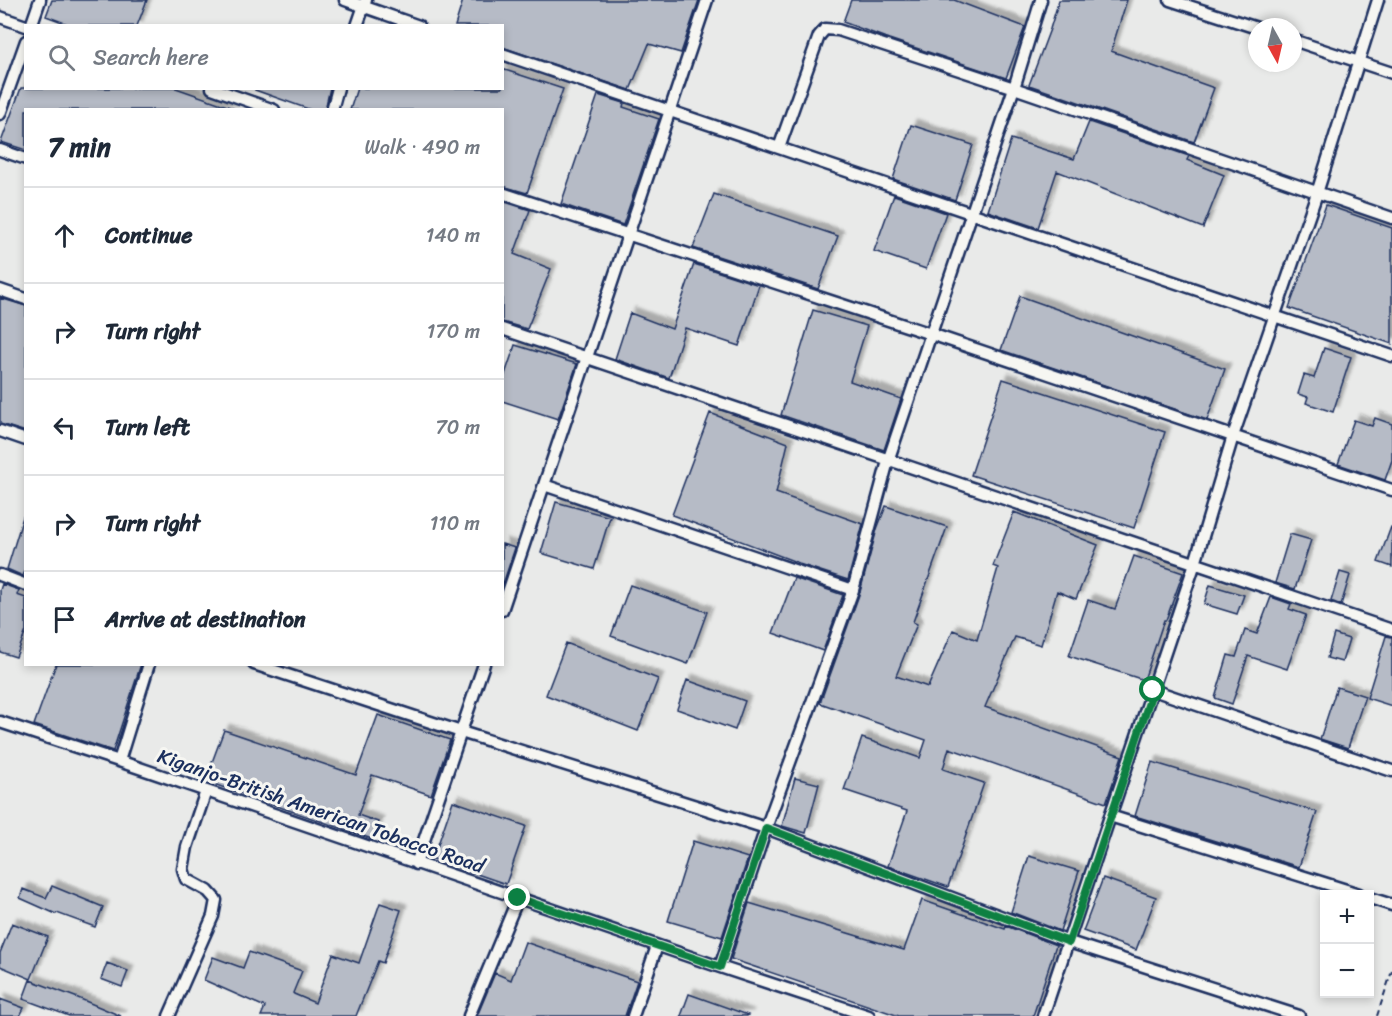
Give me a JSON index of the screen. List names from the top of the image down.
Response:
{
  "streets": {
    "street": ["Kiganjo-British American Tobacco Road"]
  },
  "north": "bottom",
  "page": {
    "search": "Search here",
    "heading": ["7 min", "Walk · 490 m"],
    "list": [
      ["Continue", "140 m"],
      ["Turn right", "170 m"],
      ["Turn left", "70 m"],
      ["Turn right", "110 m"],
      "Arrive at destination"
    ],
    "map_buttons": ["+", "−"]
  }
}
